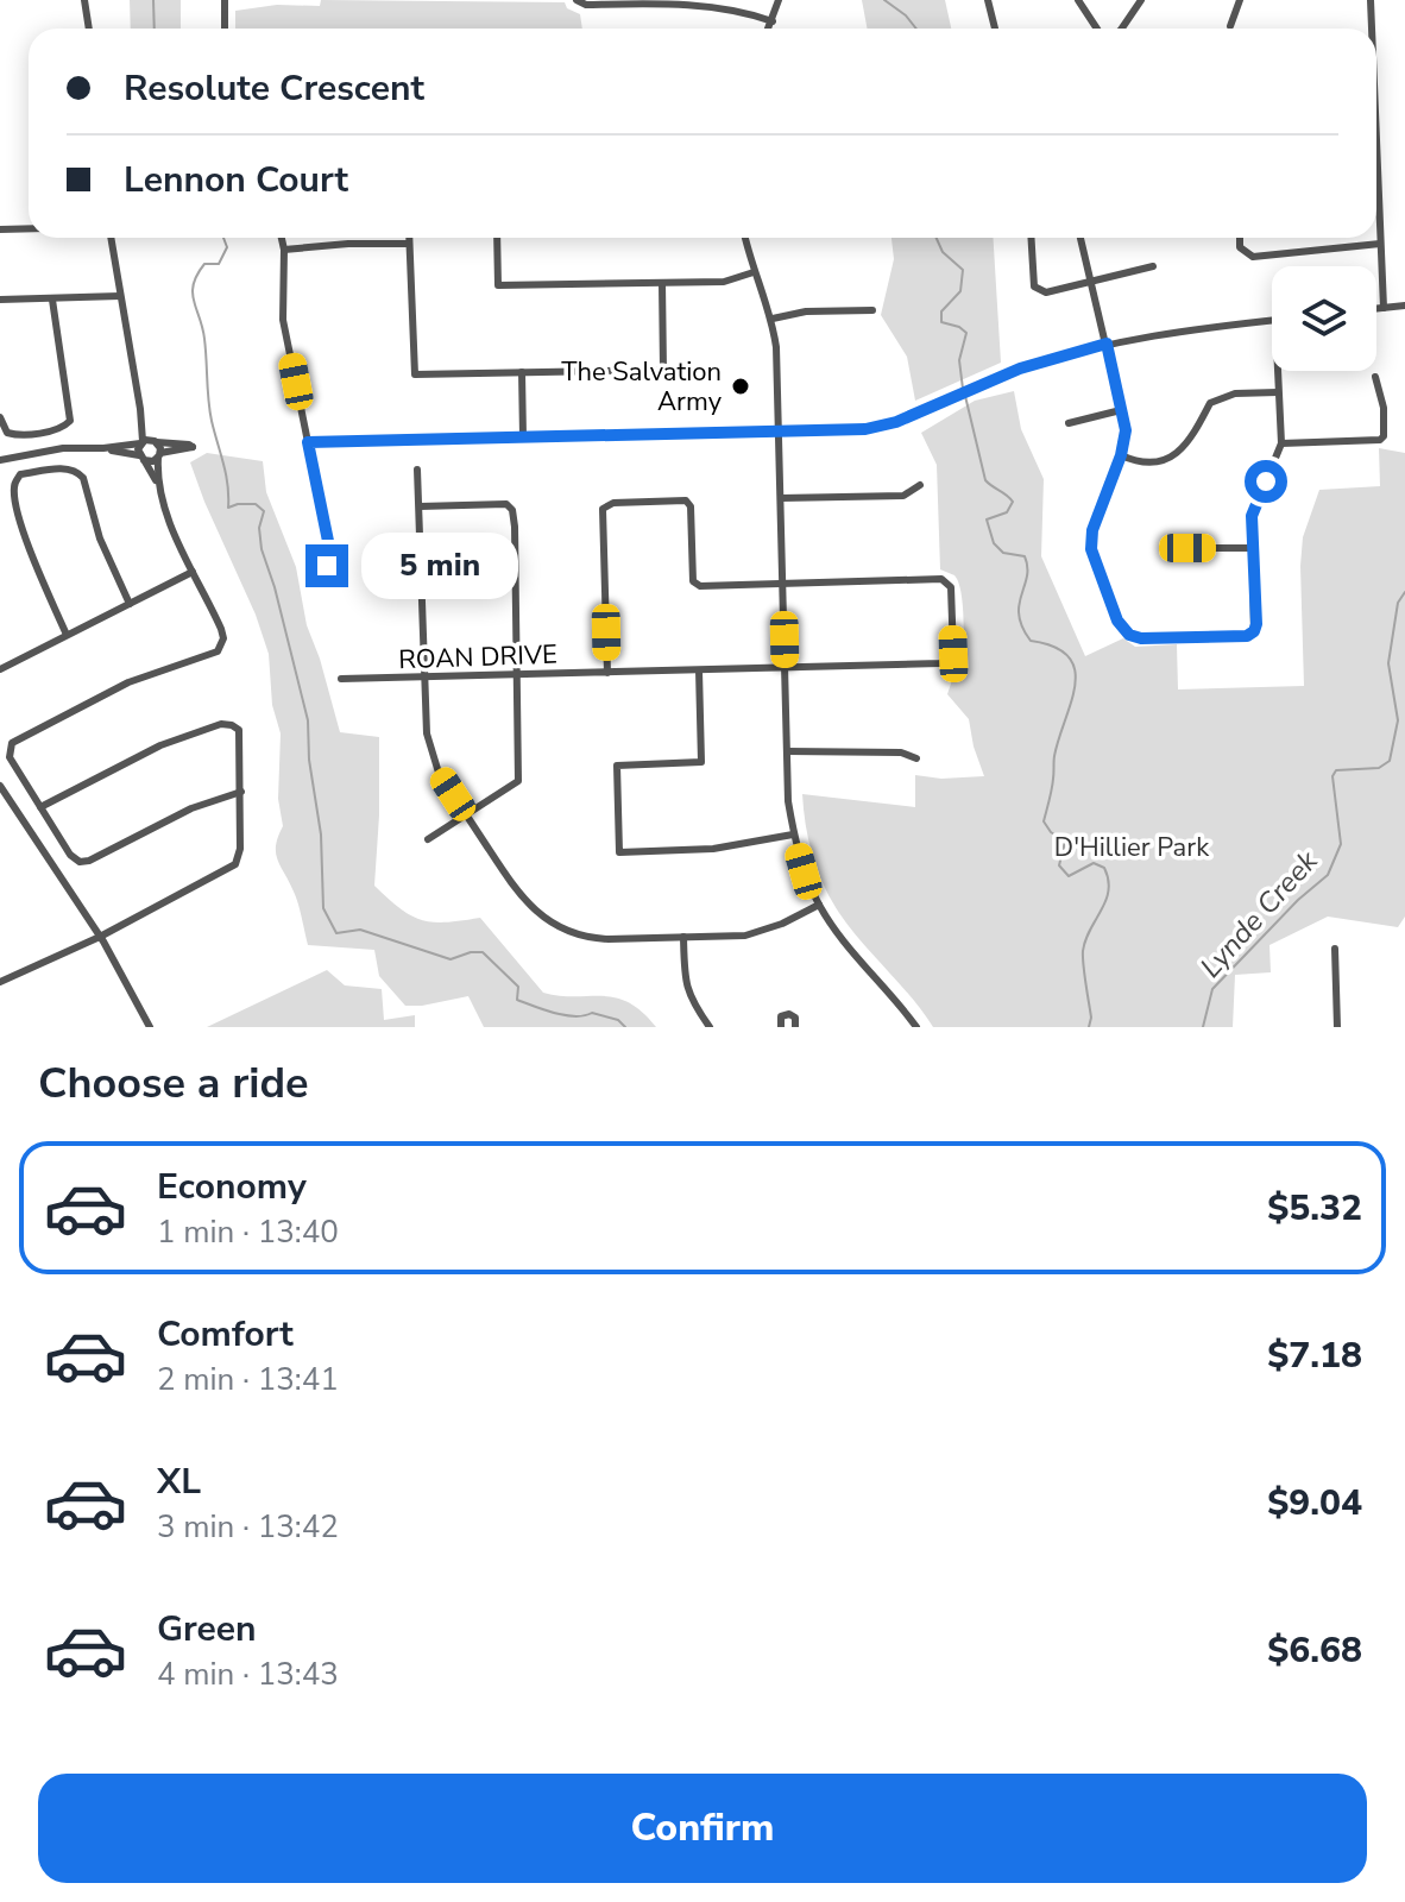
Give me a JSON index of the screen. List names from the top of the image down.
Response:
{
  "streets": {
    "street": ["ROAN DRIVE"]
  },
  "water": ["Lynde Creek"],
  "parks": ["D'Hillier Park"],
  "places": ["The Salvation Army"],
  "page": {
    "banner": ["Resolute Crescent", "Lennon Court"],
    "bubble": "5 min",
    "heading": "Choose a ride",
    "list": [
      {
        "name": "Economy",
        "note": "1 min · 13:40",
        "value": "$5.32"
      },
      {
        "name": "Comfort",
        "note": "2 min · 13:41",
        "value": "$7.18"
      },
      {
        "name": "XL",
        "note": "3 min · 13:42",
        "value": "$9.04"
      },
      {
        "name": "Green",
        "note": "4 min · 13:43",
        "value": "$6.68"
      }
    ],
    "buttons": "Confirm"
  }
}
